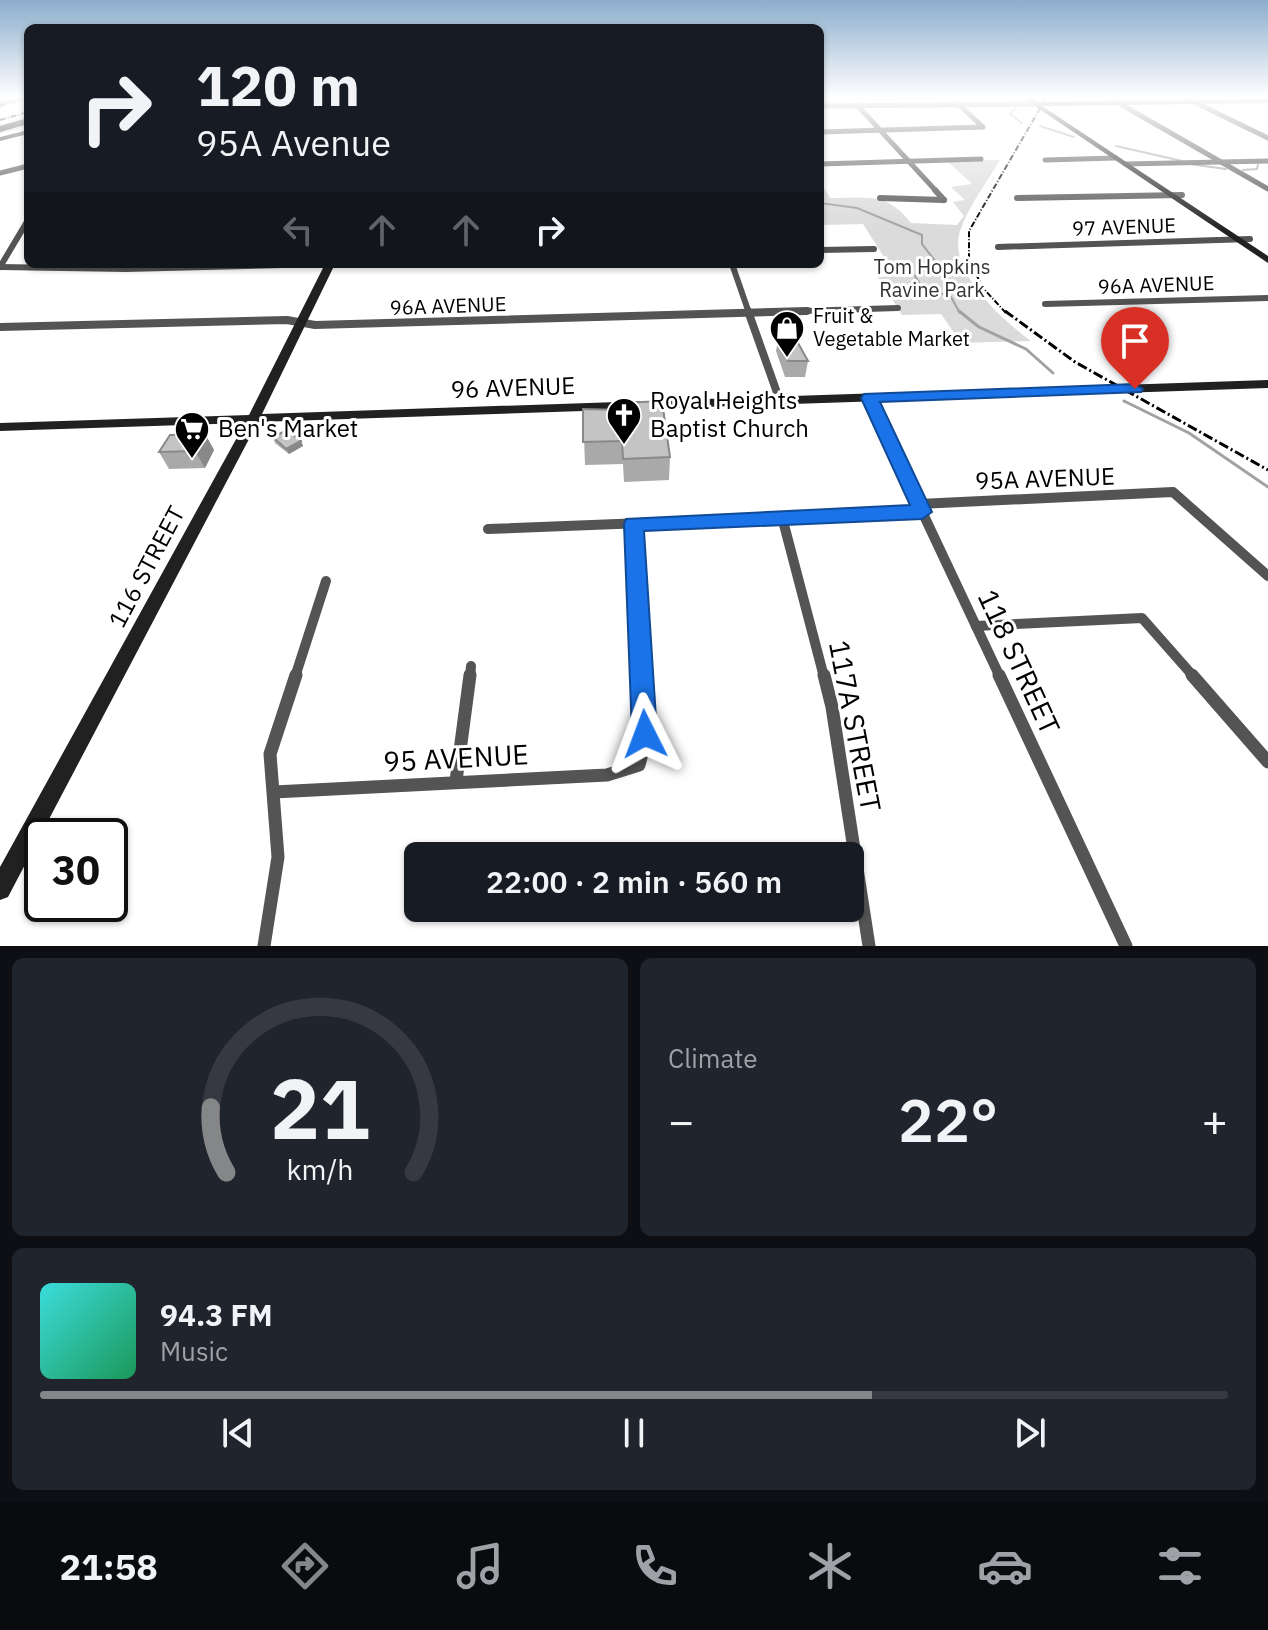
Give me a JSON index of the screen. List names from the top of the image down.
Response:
{
  "streets": {
    "street": [
      "97 AVENUE",
      "96A AVENUE",
      "96 AVENUE",
      "95A AVENUE",
      "116 STREET",
      "118 STREET",
      "117A STREET",
      "95 AVENUE"
    ]
  },
  "crossings": [
    ["96A AVENUE", "116 STREET"],
    ["96 AVENUE", "116 STREET"],
    ["96 AVENUE", "118 STREET"],
    ["95A AVENUE", "118 STREET"],
    ["95A AVENUE", "117A STREET"],
    ["95A AVENUE", "95 AVENUE"]
  ],
  "parks": ["Tom Hopkins Ravine Park"],
  "places": {
    "shop": ["Fruit & Vegetable Market"],
    "church": ["Royal Heights Baptist Church"],
    "supermarket": ["Ben's Market"]
  },
  "page": {
    "turn": ["120 m", "95A Avenue"],
    "limit": "30",
    "trip": "22:00 · 2 min · 560 m",
    "tile": "Climate",
    "heat": ["−", "22°", "+"],
    "song": ["94.3 FM", "Music"],
    "tabs": "21:58",
    "gauge": ["21", "km/h"]
  }
}
